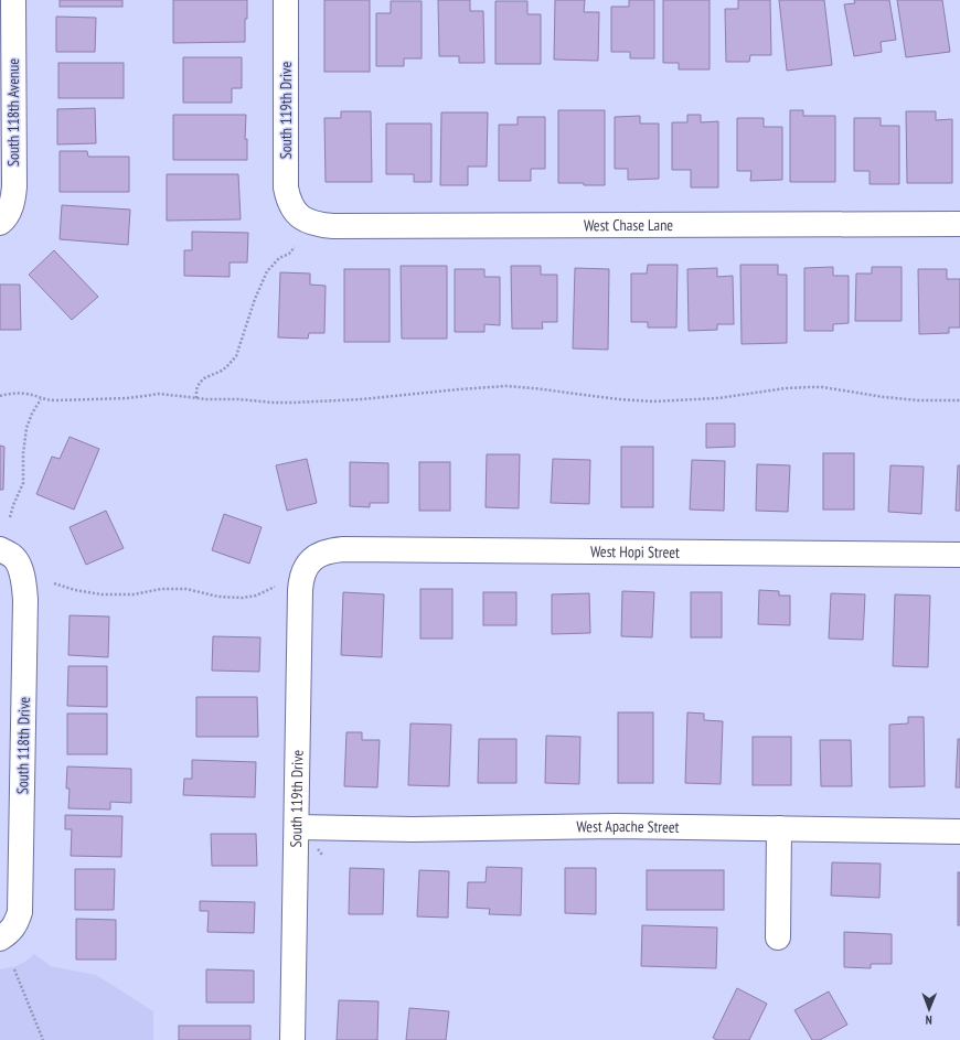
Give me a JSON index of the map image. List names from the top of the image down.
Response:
{
  "streets": {
    "street": [
      "South 119th Drive",
      "South 118th Avenue",
      "West Chase Lane",
      "West Hopi Street",
      "South 118th Drive",
      "West Apache Street"
    ]
  },
  "crossings": [
    ["South 119th Drive", "West Chase Lane"],
    ["South 119th Drive", "West Hopi Street"],
    ["South 119th Drive", "West Apache Street"]
  ],
  "north": "bottom"
}
